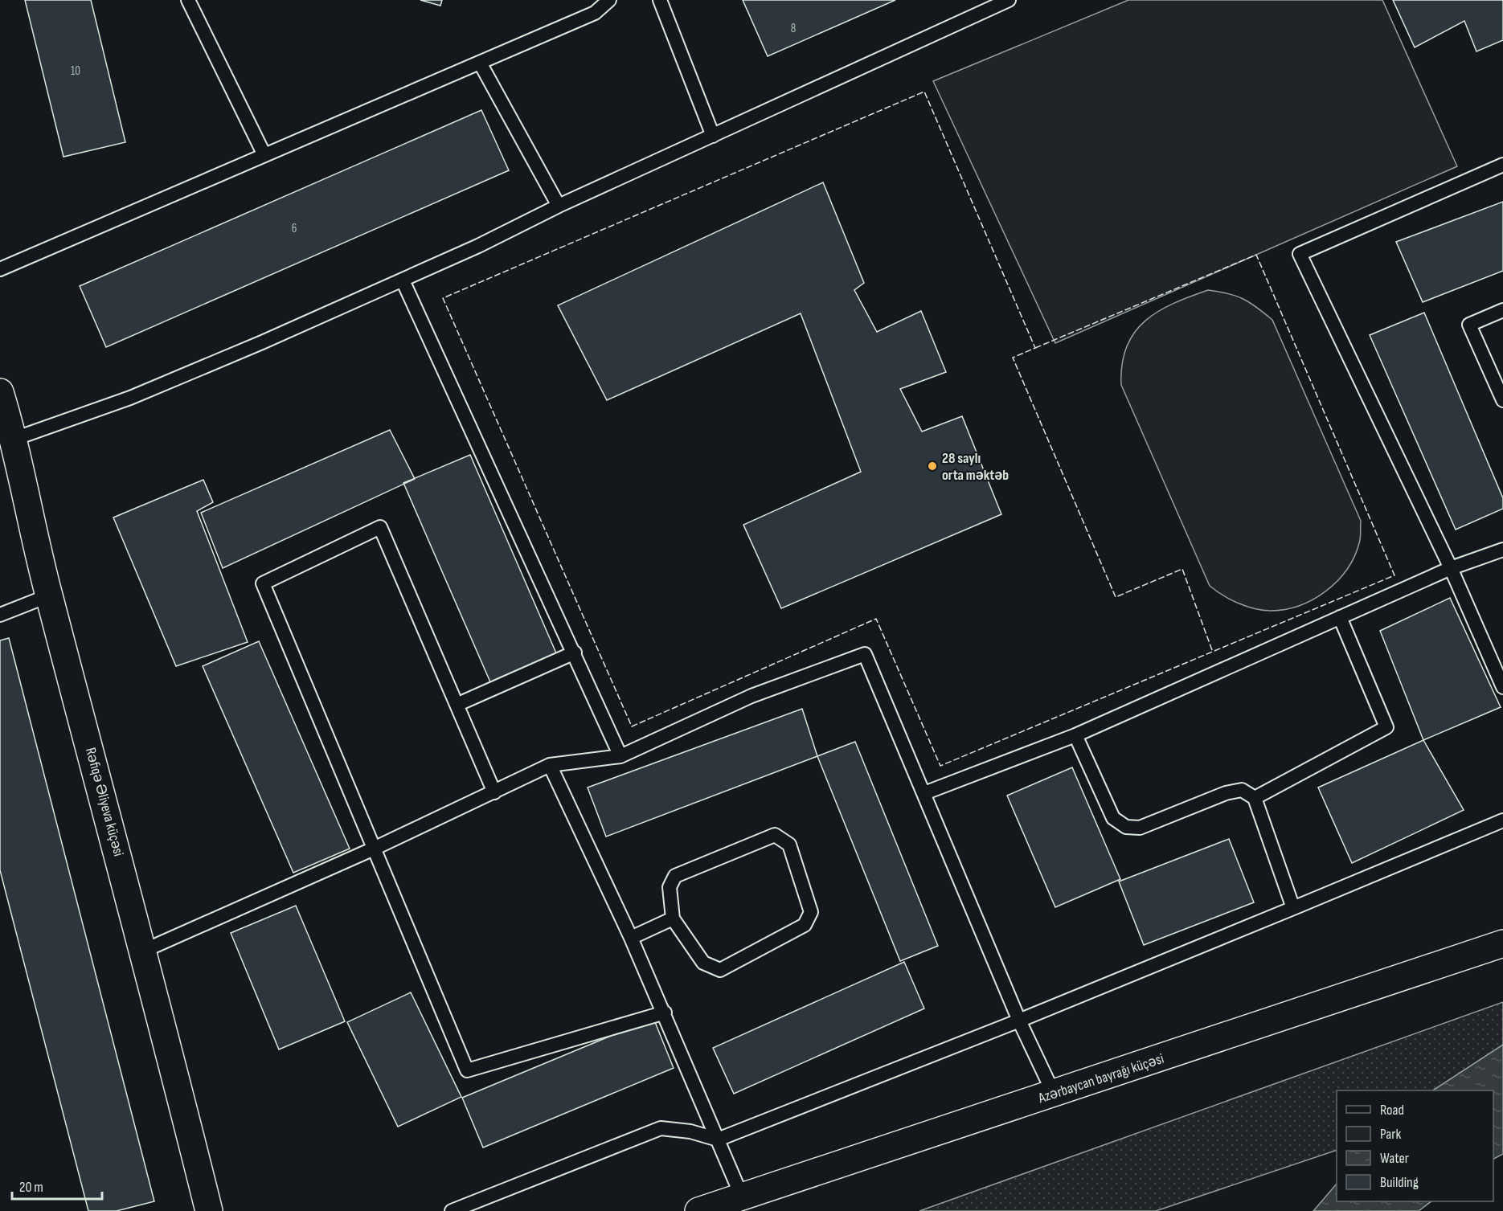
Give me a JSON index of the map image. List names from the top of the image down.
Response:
{
  "streets": {
    "street": ["Rəfiqə Əliyeva küçəsi", "Azərbaycan bayrağı küçəsi"]
  },
  "places": ["28 saylı orta məktəb"],
  "house_numbers": ["8", "10", "6"],
  "legend": [
    "Road",
    "Park",
    "Water",
    "Building"
  ],
  "scale_bar": "20 m"
}
